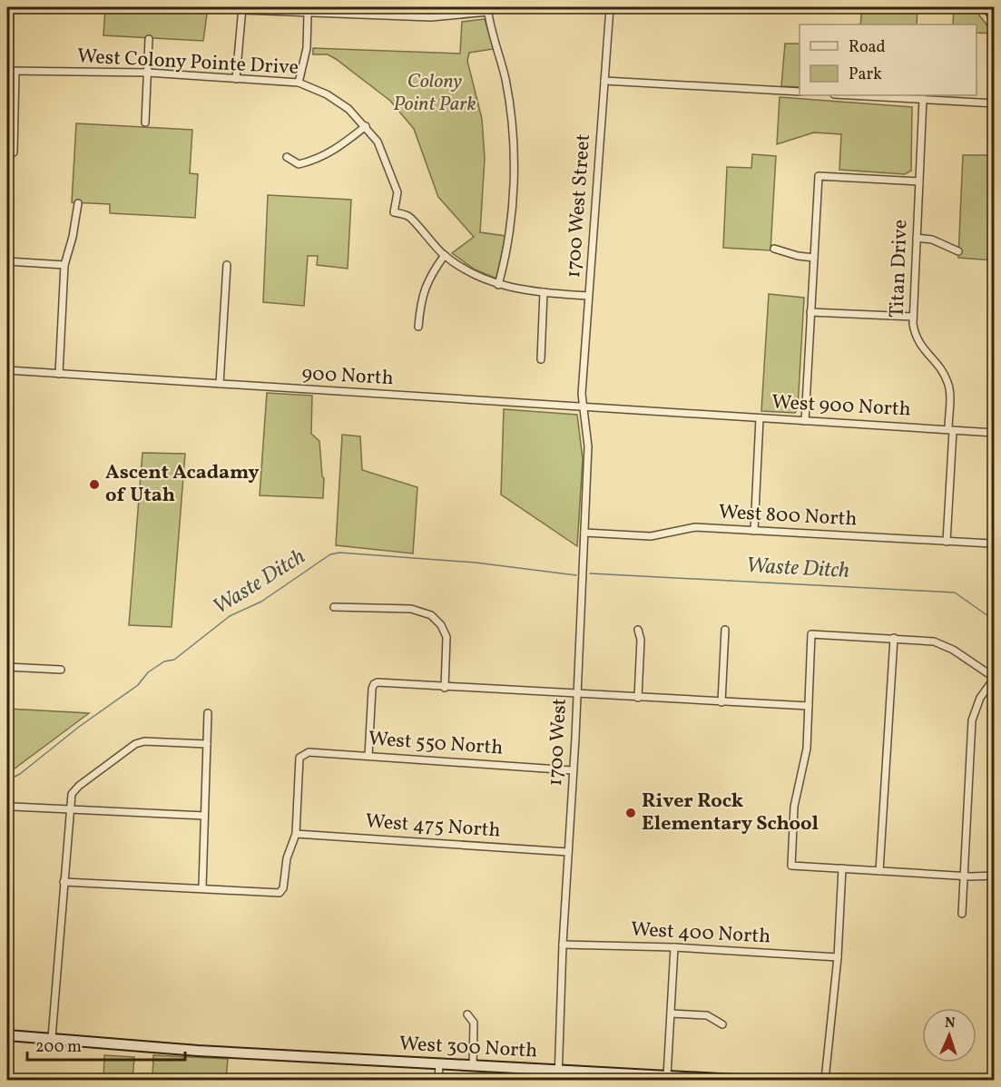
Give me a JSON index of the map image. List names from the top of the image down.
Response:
{
  "streets": {
    "street": [
      "West Colony Pointe Drive",
      "1700 West Street",
      "Titan Drive",
      "900 North",
      "West 900 North",
      "West 800 North",
      "1700 West",
      "West 550 North",
      "West 475 North",
      "West 400 North",
      "West 300 North"
    ]
  },
  "crossings": [
    ["West Colony Pointe Drive", "1700 West Street"],
    ["1700 West Street", "900 North"],
    ["1700 West Street", "1700 West"],
    ["Titan Drive", "West 900 North"],
    ["Titan Drive", "West 800 North"],
    ["900 North", "West 900 North"],
    ["900 North", "1700 West"],
    ["West 800 North", "1700 West"],
    ["1700 West", "West 550 North"],
    ["1700 West", "West 475 North"],
    ["1700 West", "West 400 North"],
    ["1700 West", "West 300 North"],
    ["West 550 North", "West 475 North"]
  ],
  "water": ["Waste Ditch"],
  "parks": ["Colony Point Park"],
  "places": ["Ascent Acadamy of Utah", "River Rock Elementary School"],
  "legend": ["Road", "Park"],
  "scale_bar": "200 m",
  "north": "top"
}
